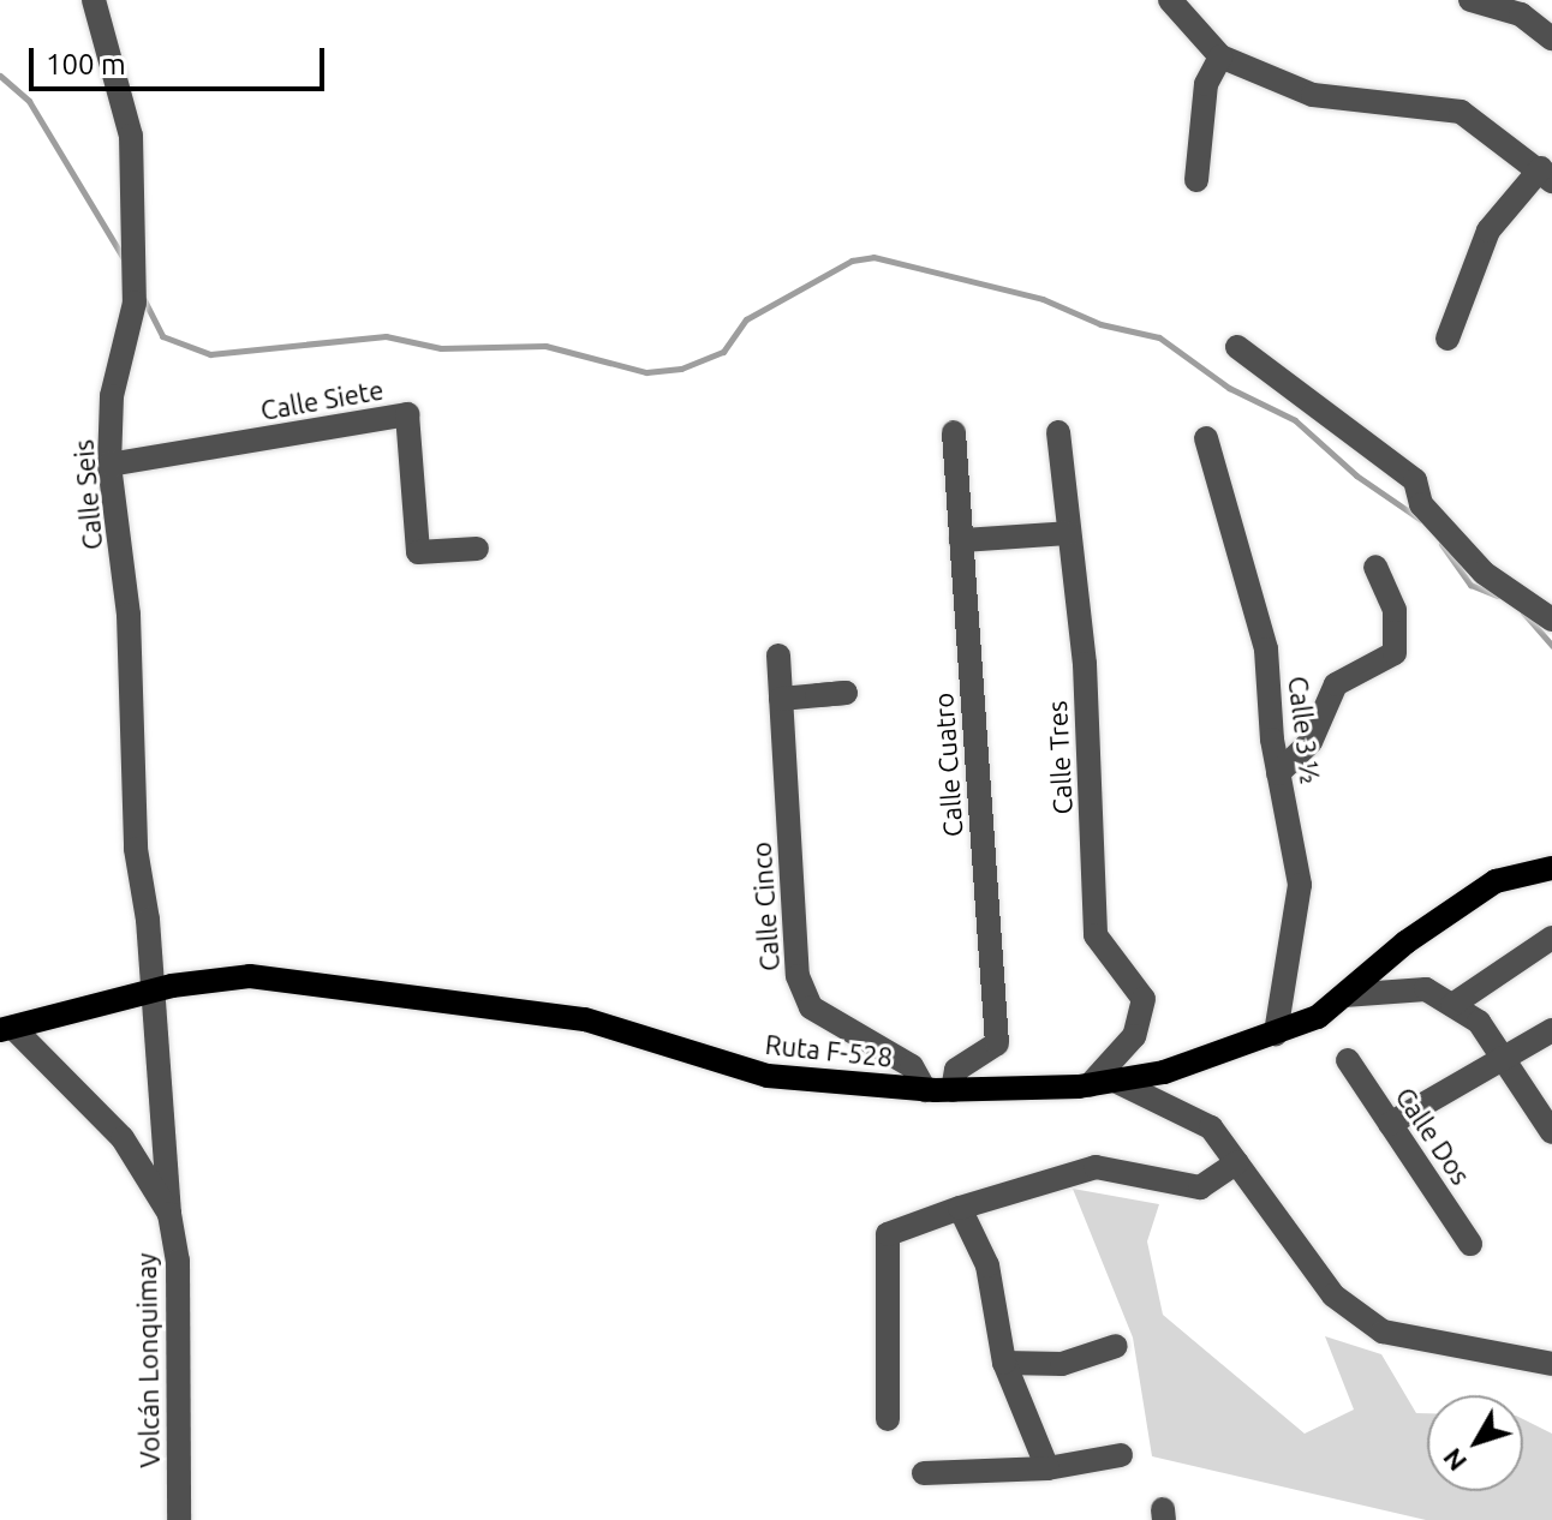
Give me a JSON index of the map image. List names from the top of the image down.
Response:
{
  "streets": {
    "main road": ["Ruta F-528"],
    "street": [
      "Calle Siete",
      "Calle Seis",
      "Calle 3 ½",
      "Calle Tres",
      "Calle Cuatro",
      "Calle Cinco",
      "Calle Dos",
      "Volcán Lonquimay"
    ]
  },
  "crossings": [
    ["Calle Siete", "Calle Seis"],
    ["Calle Seis", "Ruta F-528"],
    ["Calle Seis", "Volcán Lonquimay"],
    ["Calle 3 ½", "Ruta F-528"],
    ["Calle Tres", "Ruta F-528"],
    ["Calle Cuatro", "Ruta F-528"],
    ["Calle Cinco", "Ruta F-528"],
    ["Ruta F-528", "Volcán Lonquimay"]
  ],
  "scale_bar": "100 m",
  "north": "bottom left"
}
